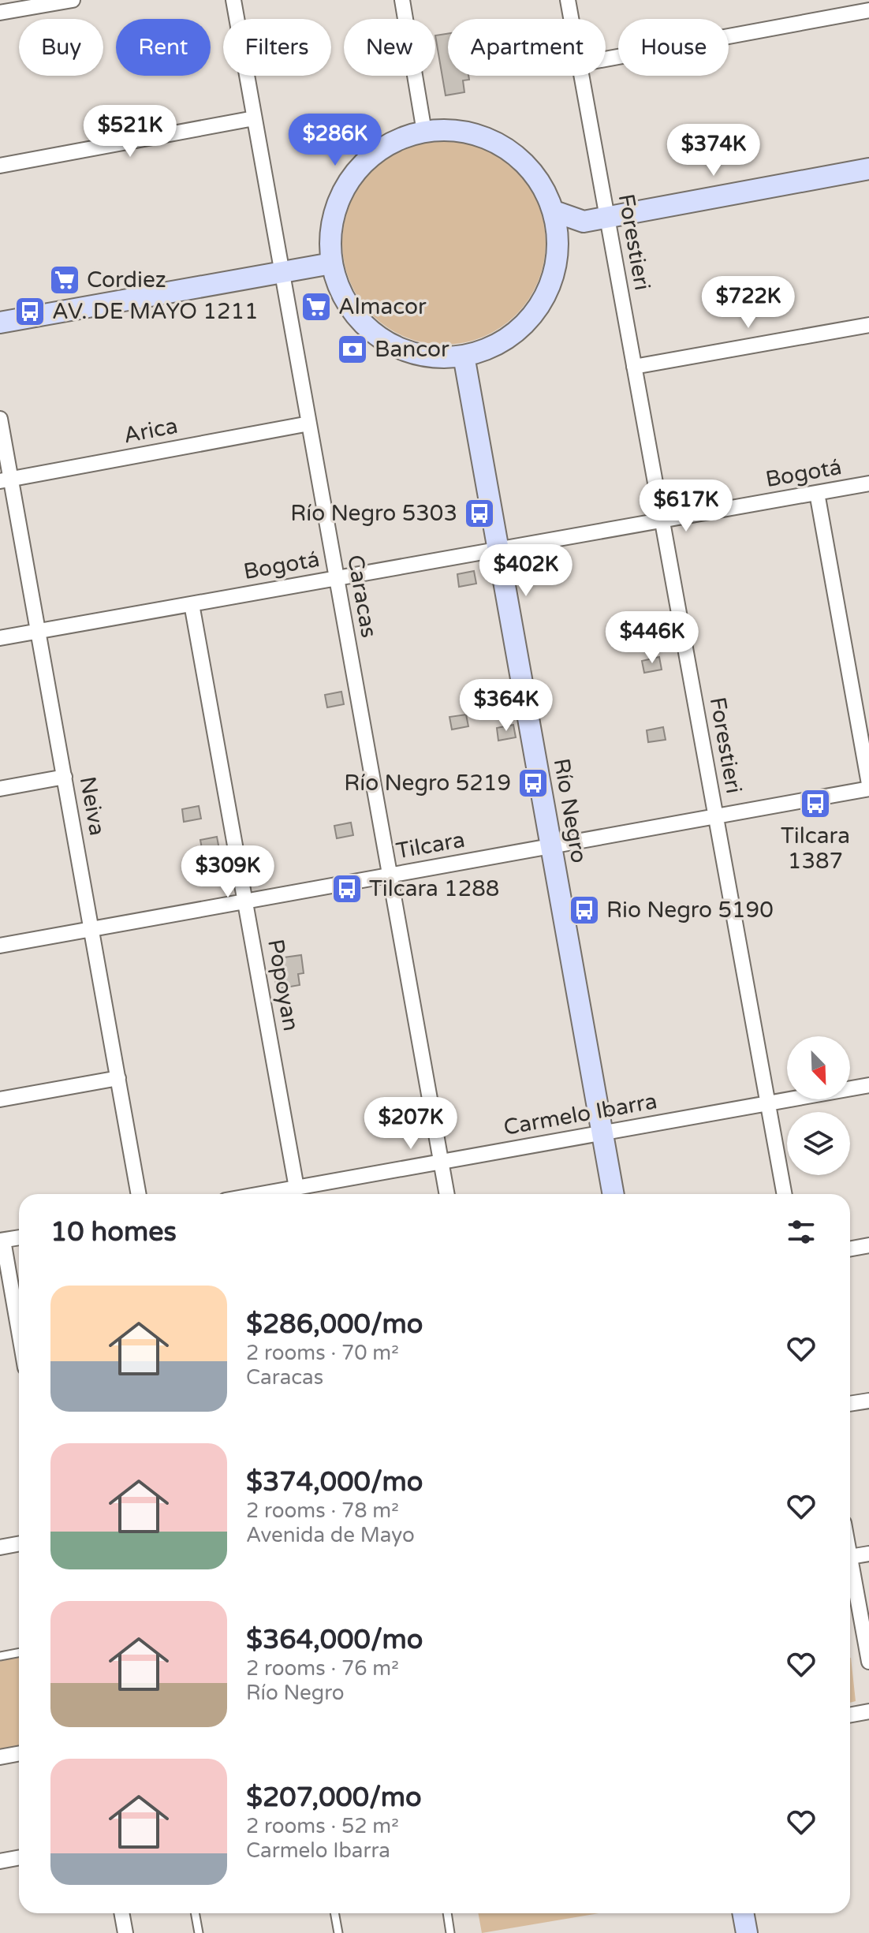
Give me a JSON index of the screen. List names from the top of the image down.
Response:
{
  "streets": {
    "main road": ["Río Negro"],
    "street": [
      "Forestieri",
      "Arica",
      "Bogotá",
      "Caracas",
      "Neiva",
      "Tilcara",
      "Popoyan",
      "Carmelo Ibarra"
    ]
  },
  "crossings": [
    ["Forestieri", "Bogotá"],
    ["Forestieri", "Tilcara"],
    ["Forestieri", "Carmelo Ibarra"],
    ["Arica", "Caracas"],
    ["Arica", "Neiva"],
    ["Bogotá", "Caracas"],
    ["Bogotá", "Neiva"],
    ["Bogotá", "Río Negro"],
    ["Bogotá", "Popoyan"],
    ["Caracas", "Tilcara"],
    ["Caracas", "Carmelo Ibarra"],
    ["Neiva", "Tilcara"],
    ["Río Negro", "Tilcara"],
    ["Río Negro", "Carmelo Ibarra"],
    ["Tilcara", "Popoyan"],
    ["Popoyan", "Carmelo Ibarra"]
  ],
  "places": {
    "supermarket": ["Cordiez", "Almacor"],
    "bus stop": [
      "AV. DE MAYO 1211",
      "Río Negro 5303",
      "Río Negro 5219",
      "Tilcara 1387",
      "Tilcara 1288",
      "Rio Negro 5190"
    ],
    "bank": ["Bancor"]
  },
  "north": "bottom right",
  "page": {
    "chip": [
      "Buy",
      "Rent",
      "Filters",
      "New",
      "Apartment",
      "House"
    ],
    "price": [
      "$521K",
      "$286K",
      "$374K",
      "$722K",
      "$617K",
      "$402K",
      "$446K",
      "$364K",
      "$309K",
      "$207K"
    ],
    "heading": "10 homes",
    "list": [
      {
        "name": "$286,000/mo",
        "note": "2 rooms · 70 m² · Caracas"
      },
      {
        "name": "$374,000/mo",
        "note": "2 rooms · 78 m² · Avenida de Mayo"
      },
      {
        "name": "$364,000/mo",
        "note": "2 rooms · 76 m² · Río Negro"
      },
      {
        "name": "$207,000/mo",
        "note": "2 rooms · 52 m² · Carmelo Ibarra"
      }
    ]
  }
}
